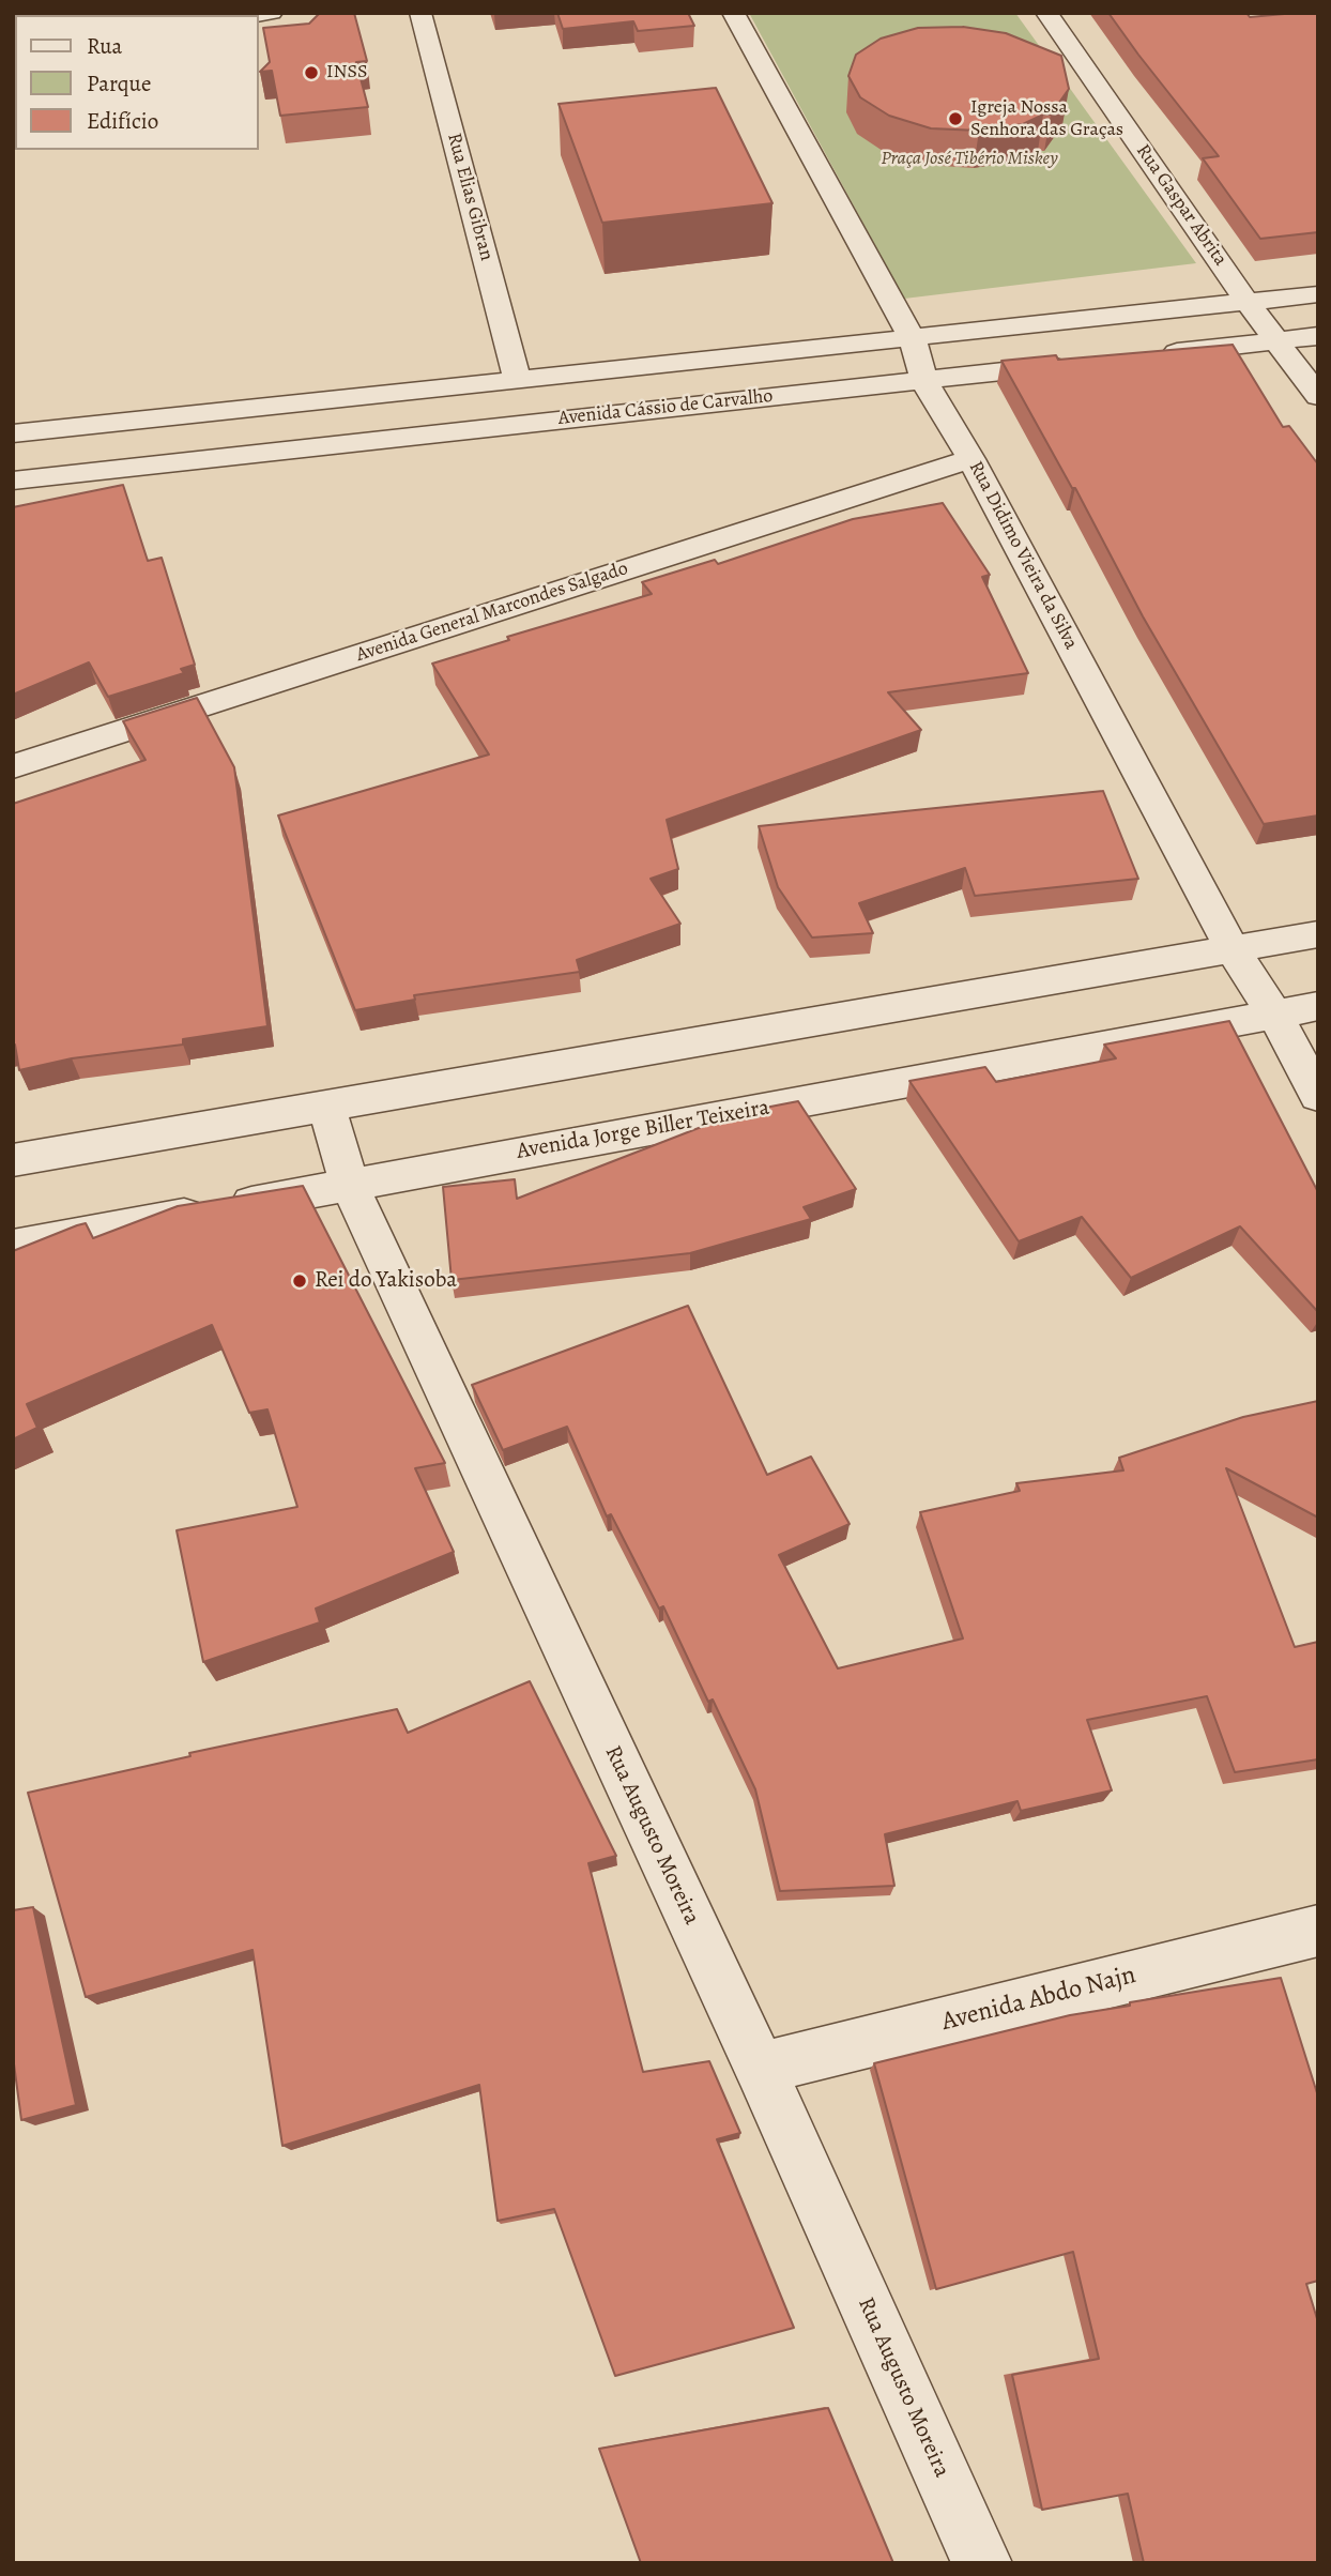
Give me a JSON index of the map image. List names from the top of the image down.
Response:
{
  "streets": {
    "street": [
      "Rua Elias Gibran",
      "Rua Gaspar Abrita",
      "Avenida Cássio de Carvalho",
      "Rua Didimo Vieira da Silva",
      "Avenida General Marcondes Salgado",
      "Avenida Jorge Biller Teixeira",
      "Rua Augusto Moreira",
      "Avenida Abdo Najn"
    ]
  },
  "crossings": [
    ["Rua Elias Gibran", "Avenida Cássio de Carvalho"],
    ["Rua Gaspar Abrita", "Avenida Cássio de Carvalho"],
    ["Avenida Cássio de Carvalho", "Rua Didimo Vieira da Silva"],
    ["Rua Didimo Vieira da Silva", "Avenida General Marcondes Salgado"],
    ["Rua Didimo Vieira da Silva", "Avenida Jorge Biller Teixeira"],
    ["Avenida Jorge Biller Teixeira", "Rua Augusto Moreira"],
    ["Rua Augusto Moreira", "Avenida Abdo Najn"]
  ],
  "parks": ["Praça José Tibério Miskey"],
  "places": ["INSS", "Igreja Nossa Senhora das Graças", "Rei do Yakisoba"],
  "legend": ["Rua", "Parque", "Edifício"]
}
